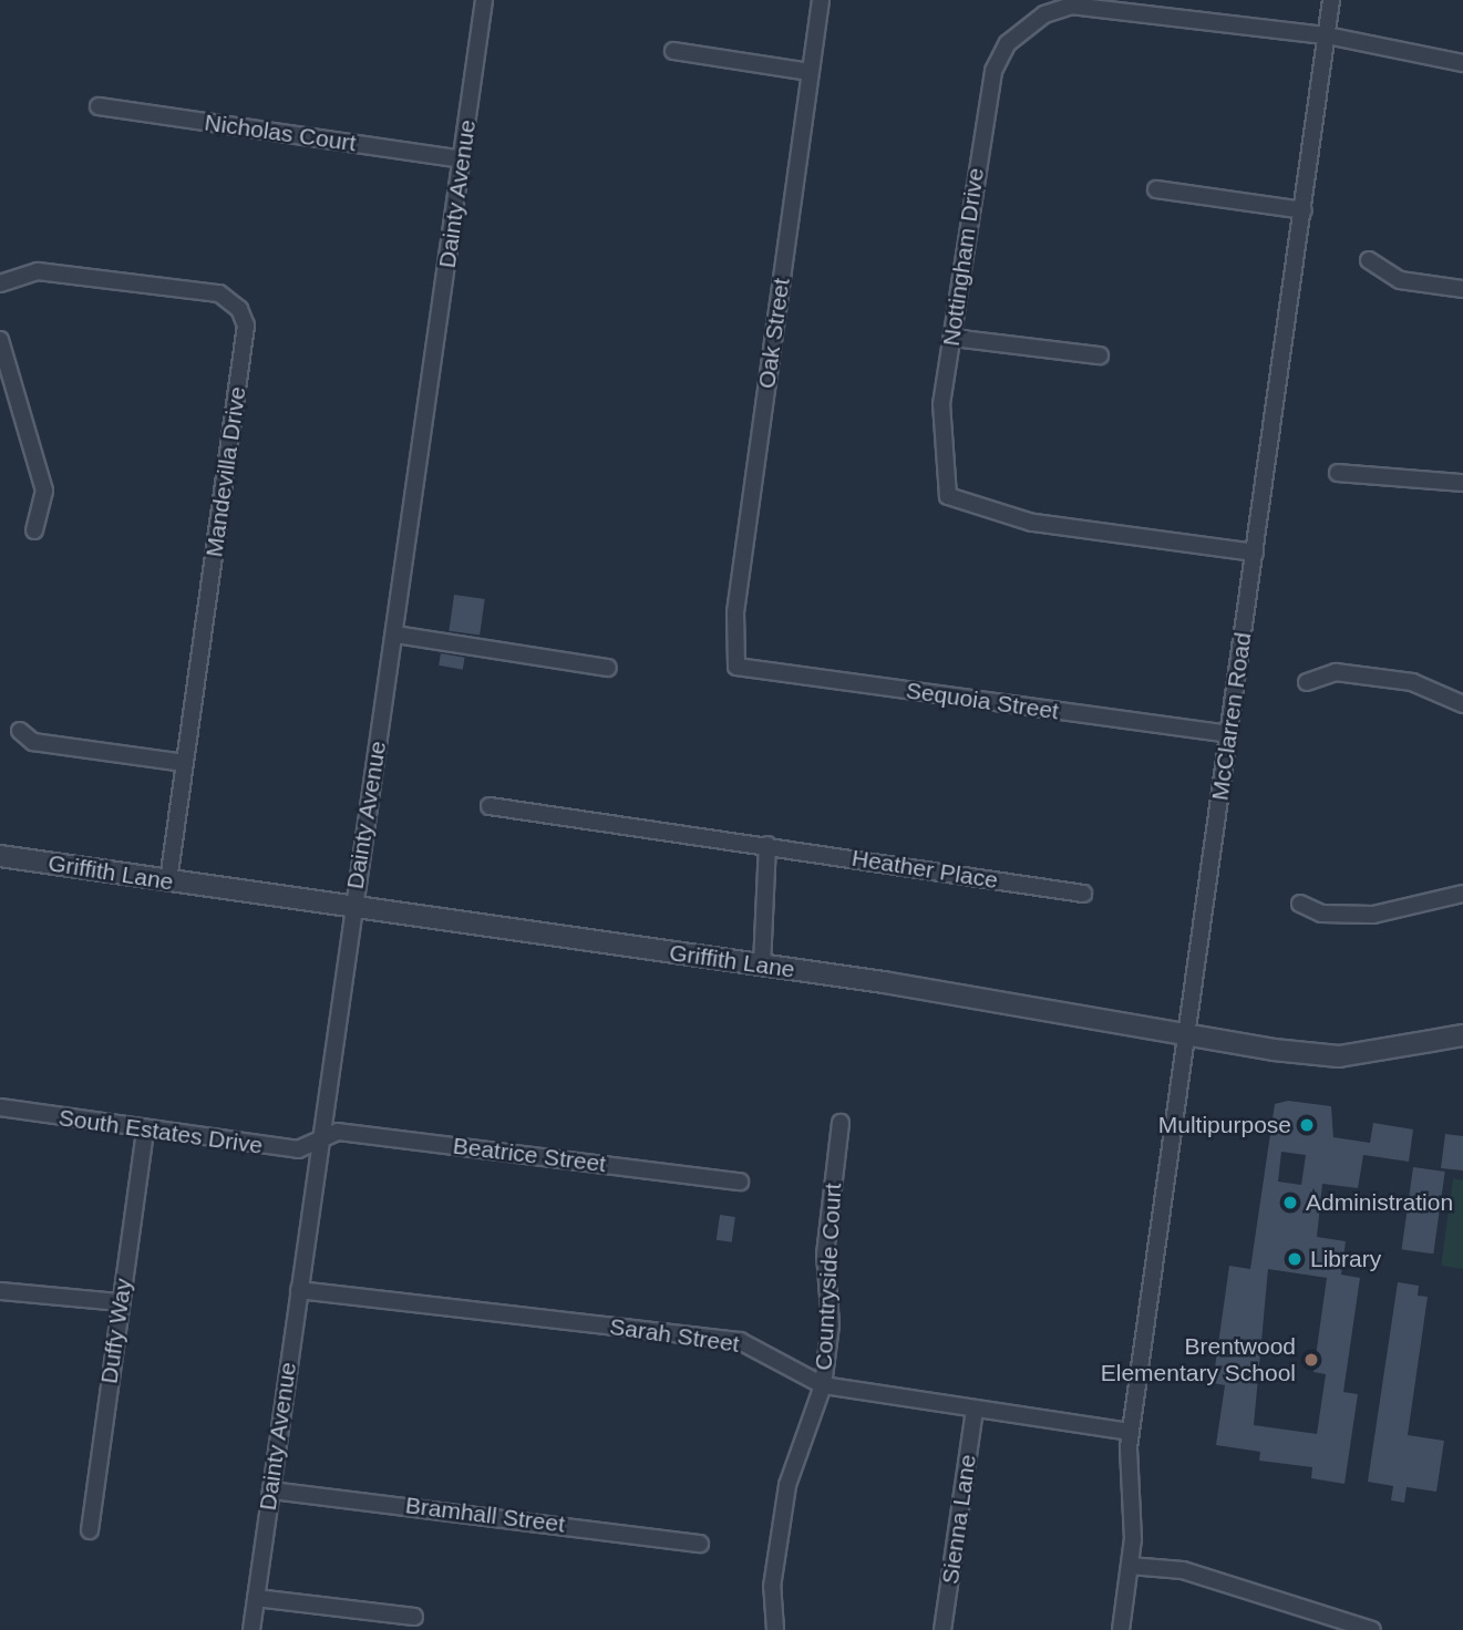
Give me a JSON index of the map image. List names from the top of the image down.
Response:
{
  "streets": {
    "street": [
      "Nicholas Court",
      "Dainty Avenue",
      "Nottingham Drive",
      "Oak Street",
      "Mandevilla Drive",
      "Sequoia Street",
      "McClarren Road",
      "Heather Place",
      "Griffith Lane",
      "South Estates Drive",
      "Beatrice Street",
      "Countryside Court",
      "Duffy Way",
      "Sarah Street",
      "Bramhall Street",
      "Sienna Lane"
    ]
  },
  "crossings": [
    ["Nicholas Court", "Dainty Avenue"],
    ["Dainty Avenue", "Griffith Lane"],
    ["Dainty Avenue", "South Estates Drive"],
    ["Dainty Avenue", "Beatrice Street"],
    ["Dainty Avenue", "Sarah Street"],
    ["Dainty Avenue", "Bramhall Street"],
    ["Nottingham Drive", "McClarren Road"],
    ["Oak Street", "Sequoia Street"],
    ["Mandevilla Drive", "Griffith Lane"],
    ["Sequoia Street", "McClarren Road"],
    ["McClarren Road", "Griffith Lane"],
    ["McClarren Road", "Sarah Street"],
    ["South Estates Drive", "Beatrice Street"],
    ["South Estates Drive", "Duffy Way"],
    ["Countryside Court", "Sarah Street"],
    ["Sarah Street", "Sienna Lane"]
  ],
  "places": [
    "Multipurpose",
    "Administration",
    "Library",
    "Brentwood Elementary School"
  ]
}
